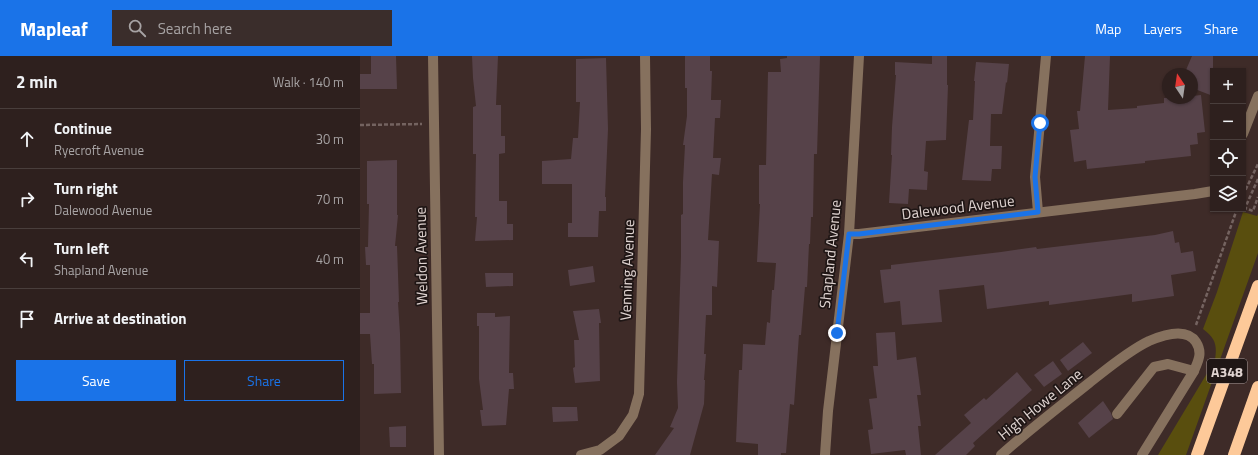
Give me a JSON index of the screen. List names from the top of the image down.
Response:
{
  "streets": {
    "highway": ["A348"],
    "street": [
      "Dalewood Avenue",
      "Shapland Avenue",
      "Weldon Avenue",
      "Venning Avenue",
      "High Howe Lane"
    ]
  },
  "crossings": [
    ["Dalewood Avenue", "Shapland Avenue"]
  ],
  "north": "top",
  "page": {
    "header": "Mapleaf",
    "search": "Search here",
    "nav": ["Map", "Layers", "Share"],
    "heading": ["2 min", "Walk · 140 m"],
    "map_buttons": ["+", "−"],
    "list": [
      ["Continue", "Ryecroft Avenue", "30 m"],
      ["Turn right", "Dalewood Avenue", "70 m"],
      ["Turn left", "Shapland Avenue", "40 m"],
      "Arrive at destination"
    ],
    "buttons": ["Save", "Share"]
  }
}
